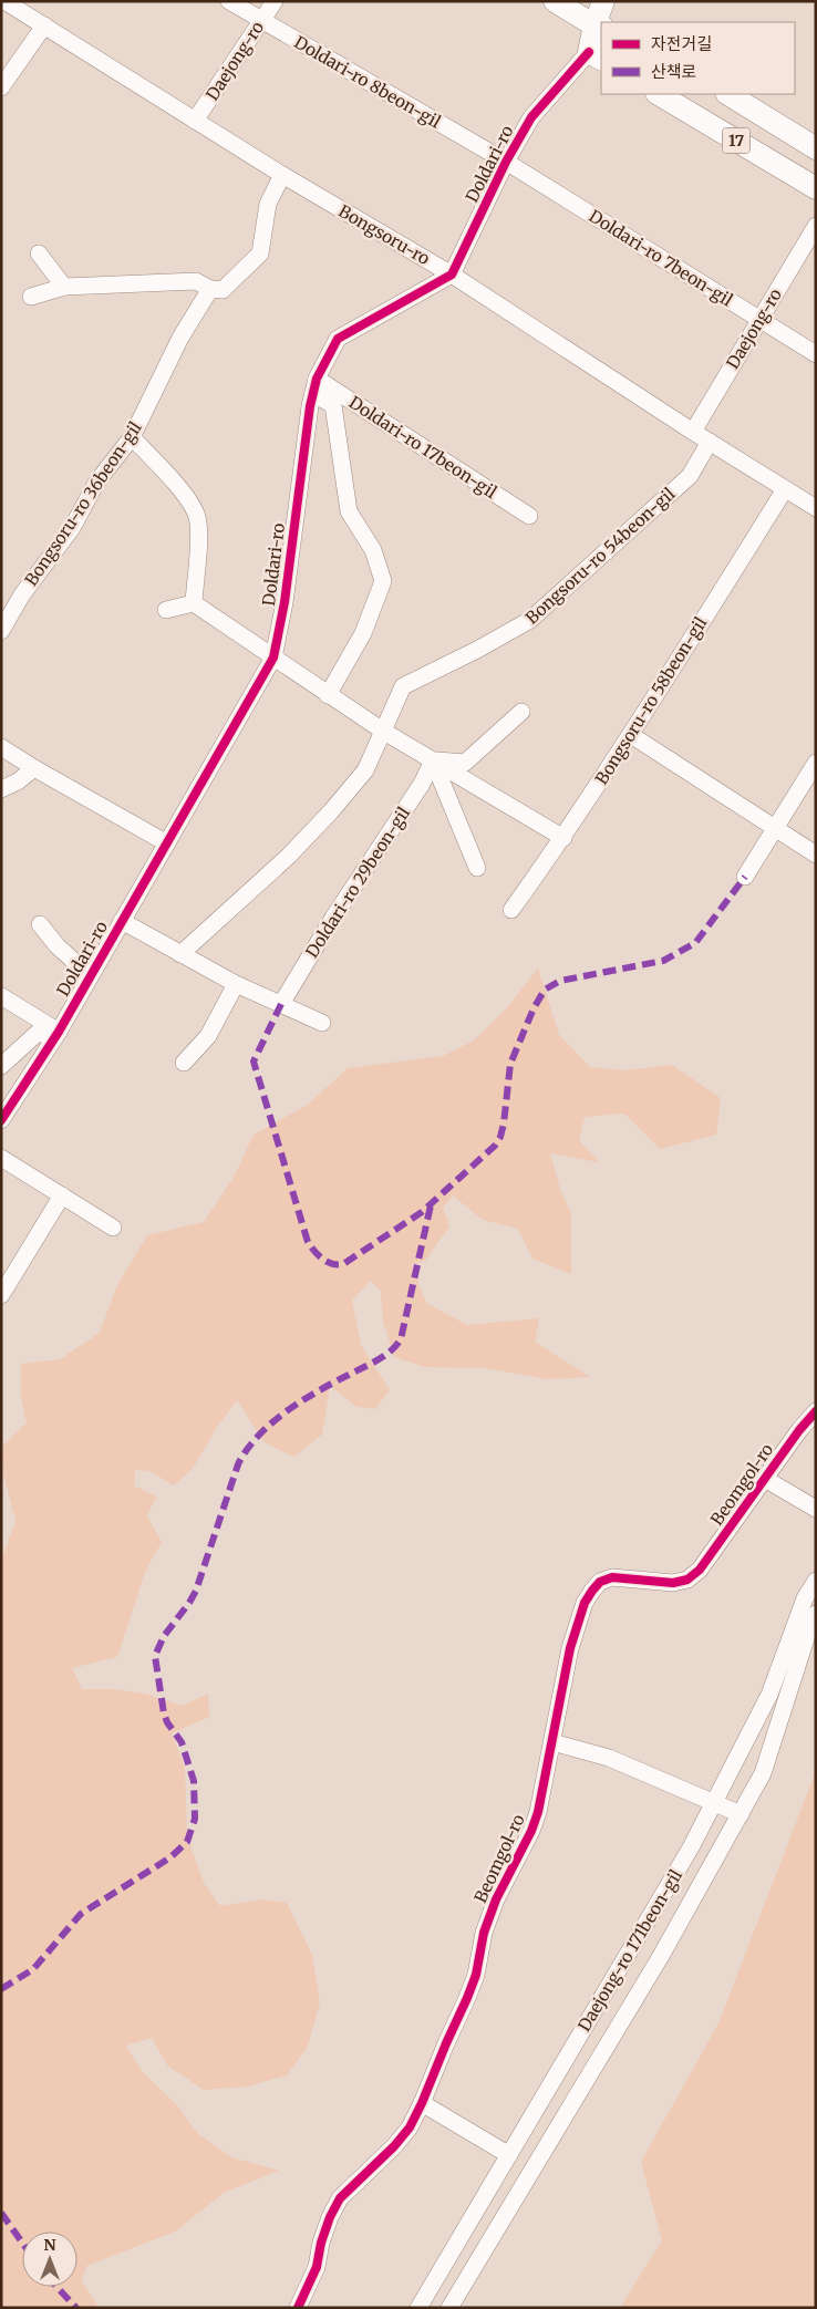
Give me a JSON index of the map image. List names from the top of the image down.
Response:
{
  "streets": {
    "main road": ["17"],
    "street": [
      "Daejong-ro",
      "Doldari-ro 8beon-gil",
      "Doldari-ro",
      "Bongsoru-ro",
      "Doldari-ro 7beon-gil",
      "Doldari-ro 17beon-gil",
      "Bongsoru-ro 36beon-gil",
      "Bongsoru-ro 54beon-gil",
      "Bongsoru-ro 58beon-gil",
      "Doldari-ro 29beon-gil",
      "Beomgol-ro",
      "Daejong-ro 171beon-gil"
    ]
  },
  "crossings": [
    ["Daejong-ro", "Doldari-ro 8beon-gil"],
    ["Daejong-ro", "Bongsoru-ro"],
    ["Daejong-ro", "Doldari-ro 7beon-gil"],
    ["Doldari-ro 8beon-gil", "Doldari-ro"],
    ["Doldari-ro 8beon-gil", "Doldari-ro 7beon-gil"],
    ["Doldari-ro", "Bongsoru-ro"],
    ["Doldari-ro", "Doldari-ro 7beon-gil"],
    ["Doldari-ro", "Doldari-ro 17beon-gil"],
    ["Doldari-ro", "Bongsoru-ro 54beon-gil"],
    ["Doldari-ro", "Doldari-ro 29beon-gil"],
    ["Bongsoru-ro", "Bongsoru-ro 54beon-gil"],
    ["Bongsoru-ro", "Bongsoru-ro 58beon-gil"]
  ],
  "legend": ["자전거길", "산책로"],
  "north": "top"
}
